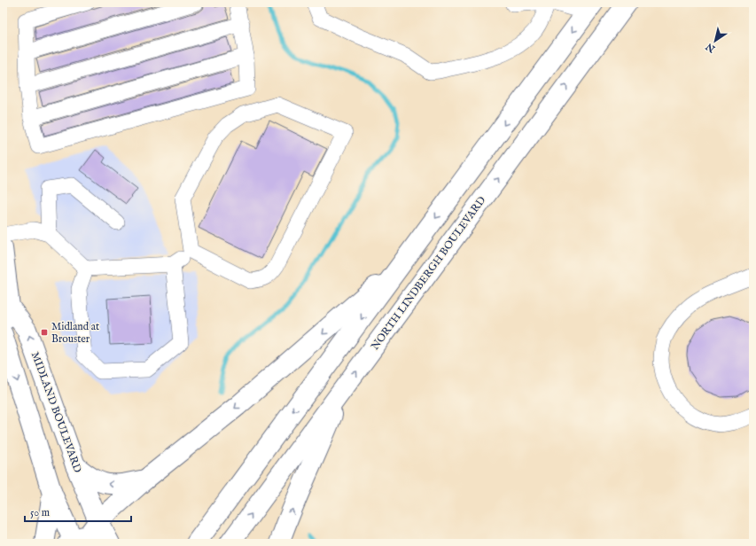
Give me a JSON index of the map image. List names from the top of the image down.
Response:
{
  "streets": {
    "main road": ["NORTH LINDBERGH BOULEVARD", "MIDLAND BOULEVARD"]
  },
  "places": {
    "transit": ["Midland at Brouster"]
  },
  "scale_bar": "50 m",
  "north": "bottom left"
}
